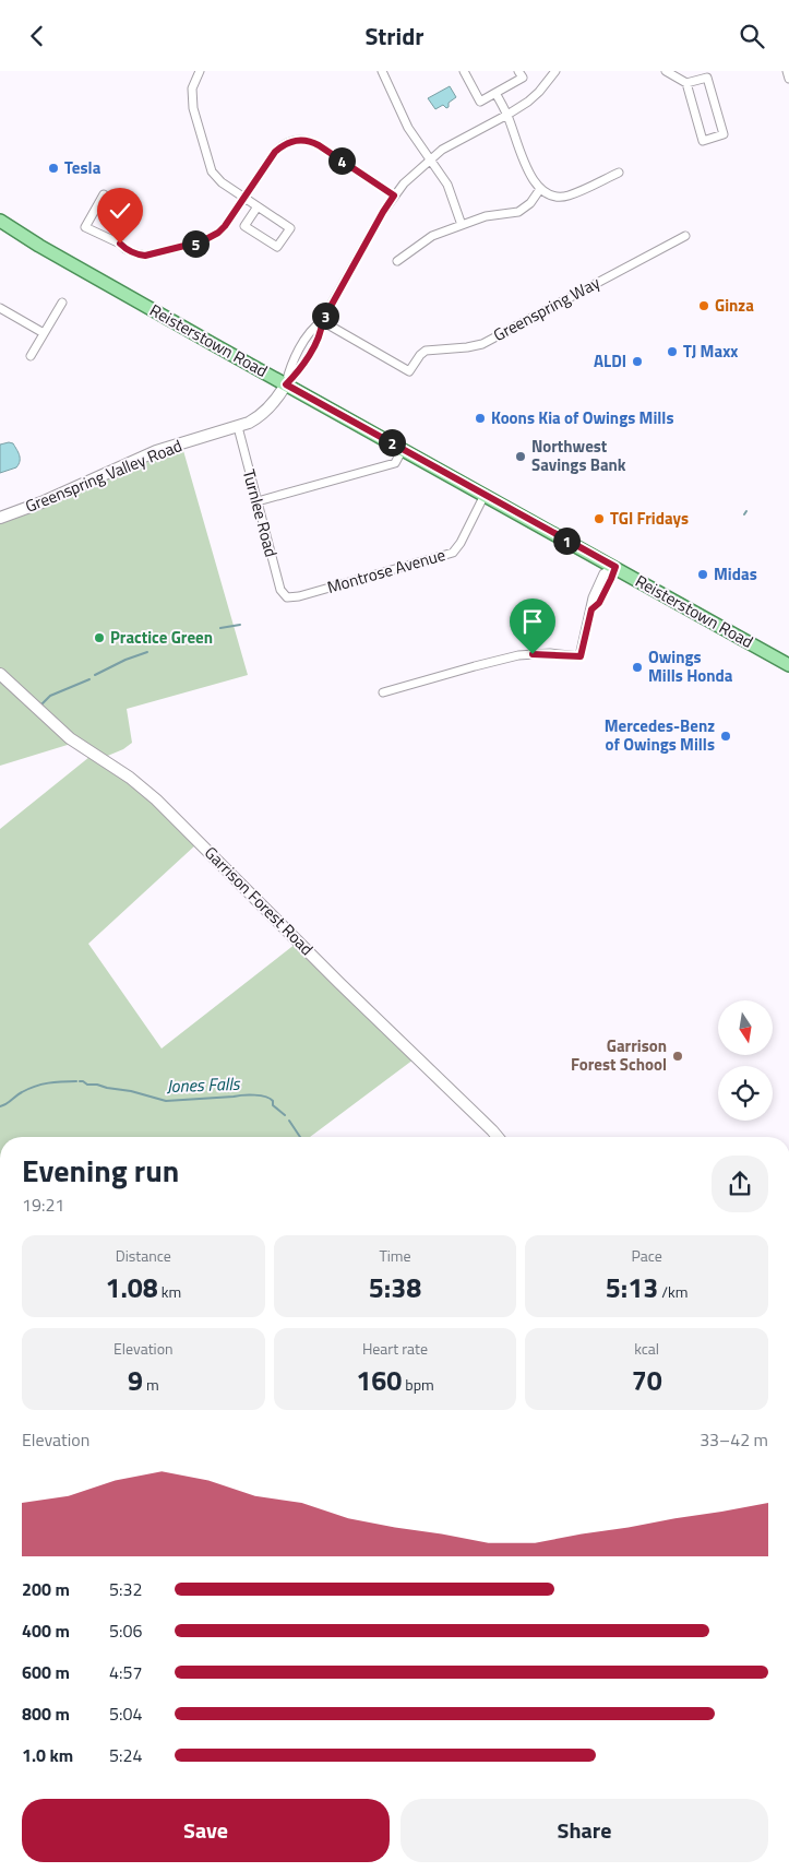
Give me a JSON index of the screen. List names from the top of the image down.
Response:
{
  "streets": {
    "main road": ["Reisterstown Road", "Greenspring Valley Road", "Garrison Forest Road"],
    "street": ["Greenspring Way", "Turnlee Road", "Montrose Avenue"]
  },
  "crossings": [
    ["Greenspring Way", "Greenspring Valley Road"],
    ["Reisterstown Road", "Greenspring Valley Road"],
    ["Reisterstown Road", "Montrose Avenue"],
    ["Greenspring Valley Road", "Turnlee Road"],
    ["Turnlee Road", "Montrose Avenue"]
  ],
  "water": ["Jones Falls"],
  "places": [
    "Tesla",
    "Ginza",
    "TJ Maxx",
    "ALDI",
    "Koons Kia of Owings Mills",
    "Northwest Savings Bank",
    "TGI Fridays",
    "Midas",
    "Practice Green",
    "Owings Mills Honda",
    "Mercedes-Benz of Owings Mills",
    "Garrison Forest School"
  ],
  "north": "bottom",
  "page": {
    "header": "Stridr",
    "pins": [
      "4",
      "5",
      "3",
      "2",
      "1"
    ],
    "heading": ["Evening run", "19:21"],
    "stats": [
      ["Distance", "1.08 km"],
      ["Time", "5:38"],
      ["Pace", "5:13 /km"],
      ["Elevation", "9 m"],
      ["Heart rate", "160 bpm"],
      ["kcal", "70"]
    ],
    "chart": ["Elevation", "33–42 m"],
    "list": [
      {
        "name": "200 m",
        "note": "5:32"
      },
      {
        "name": "400 m",
        "note": "5:06"
      },
      {
        "name": "600 m",
        "note": "4:57"
      },
      {
        "name": "800 m",
        "note": "5:04"
      },
      {
        "name": "1.0 km",
        "note": "5:24"
      }
    ],
    "buttons": ["Save", "Share"]
  }
}
